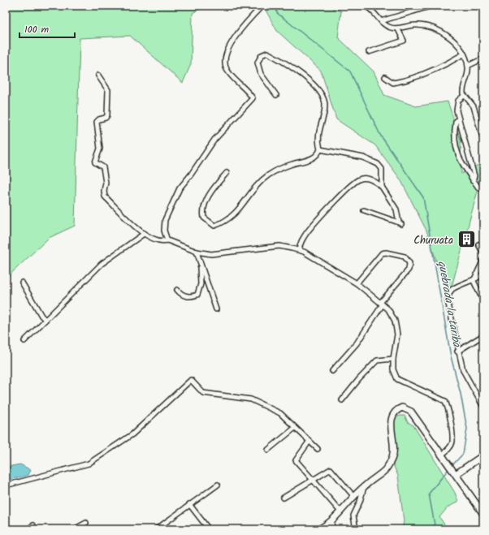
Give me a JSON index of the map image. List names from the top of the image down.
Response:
{
  "water": ["quebrada la tariba"],
  "places": {
    "building": ["Churuata"]
  },
  "scale_bar": "100 m"
}
